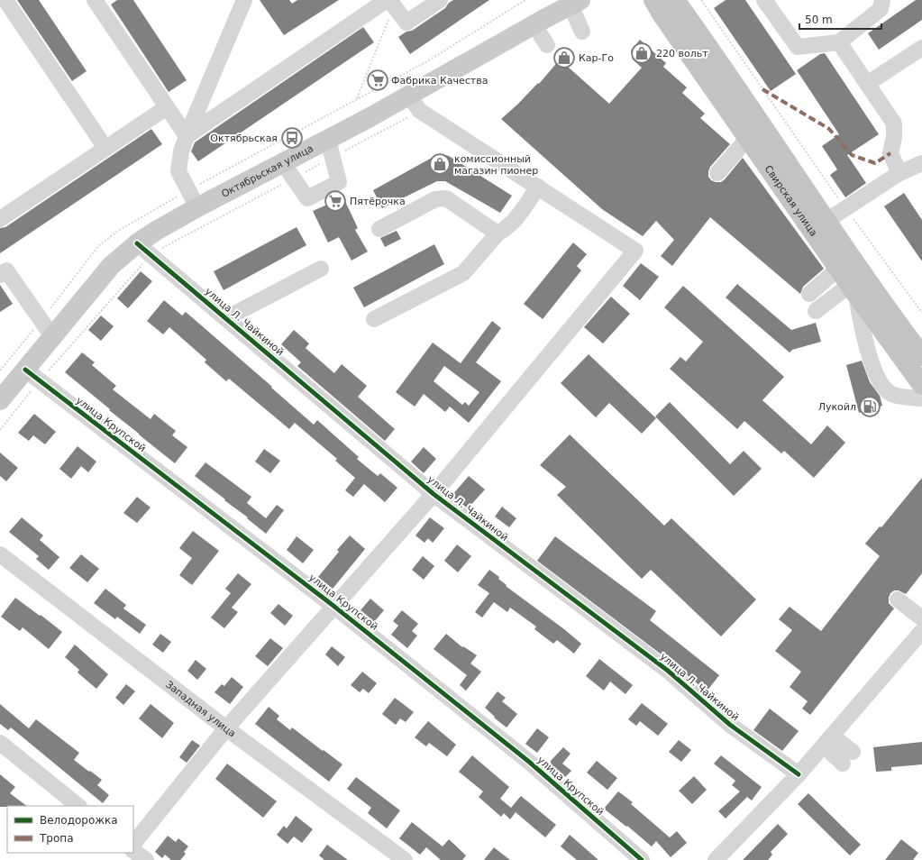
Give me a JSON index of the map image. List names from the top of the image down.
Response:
{
  "streets": {
    "highway": ["Свирская улица"],
    "main road": ["Октябрьская улица"],
    "street": ["улица Л. Чайкиной", "улица Крупской", "Западная улица"]
  },
  "crossings": [
    ["Октябрьская улица", "улица Л. Чайкиной"],
    ["Октябрьская улица", "улица Крупской"]
  ],
  "places": {
    "shop": ["220 вольт", "Кар-Го", "комиссионный магазин пионер"],
    "supermarket": ["Фабрика Качества", "Пятёрочка"],
    "bus stop": ["Октябрьская"],
    "fuel station": ["Лукойл"]
  },
  "legend": ["Велодорожка", "Тропа"],
  "scale_bar": "50 m"
}
